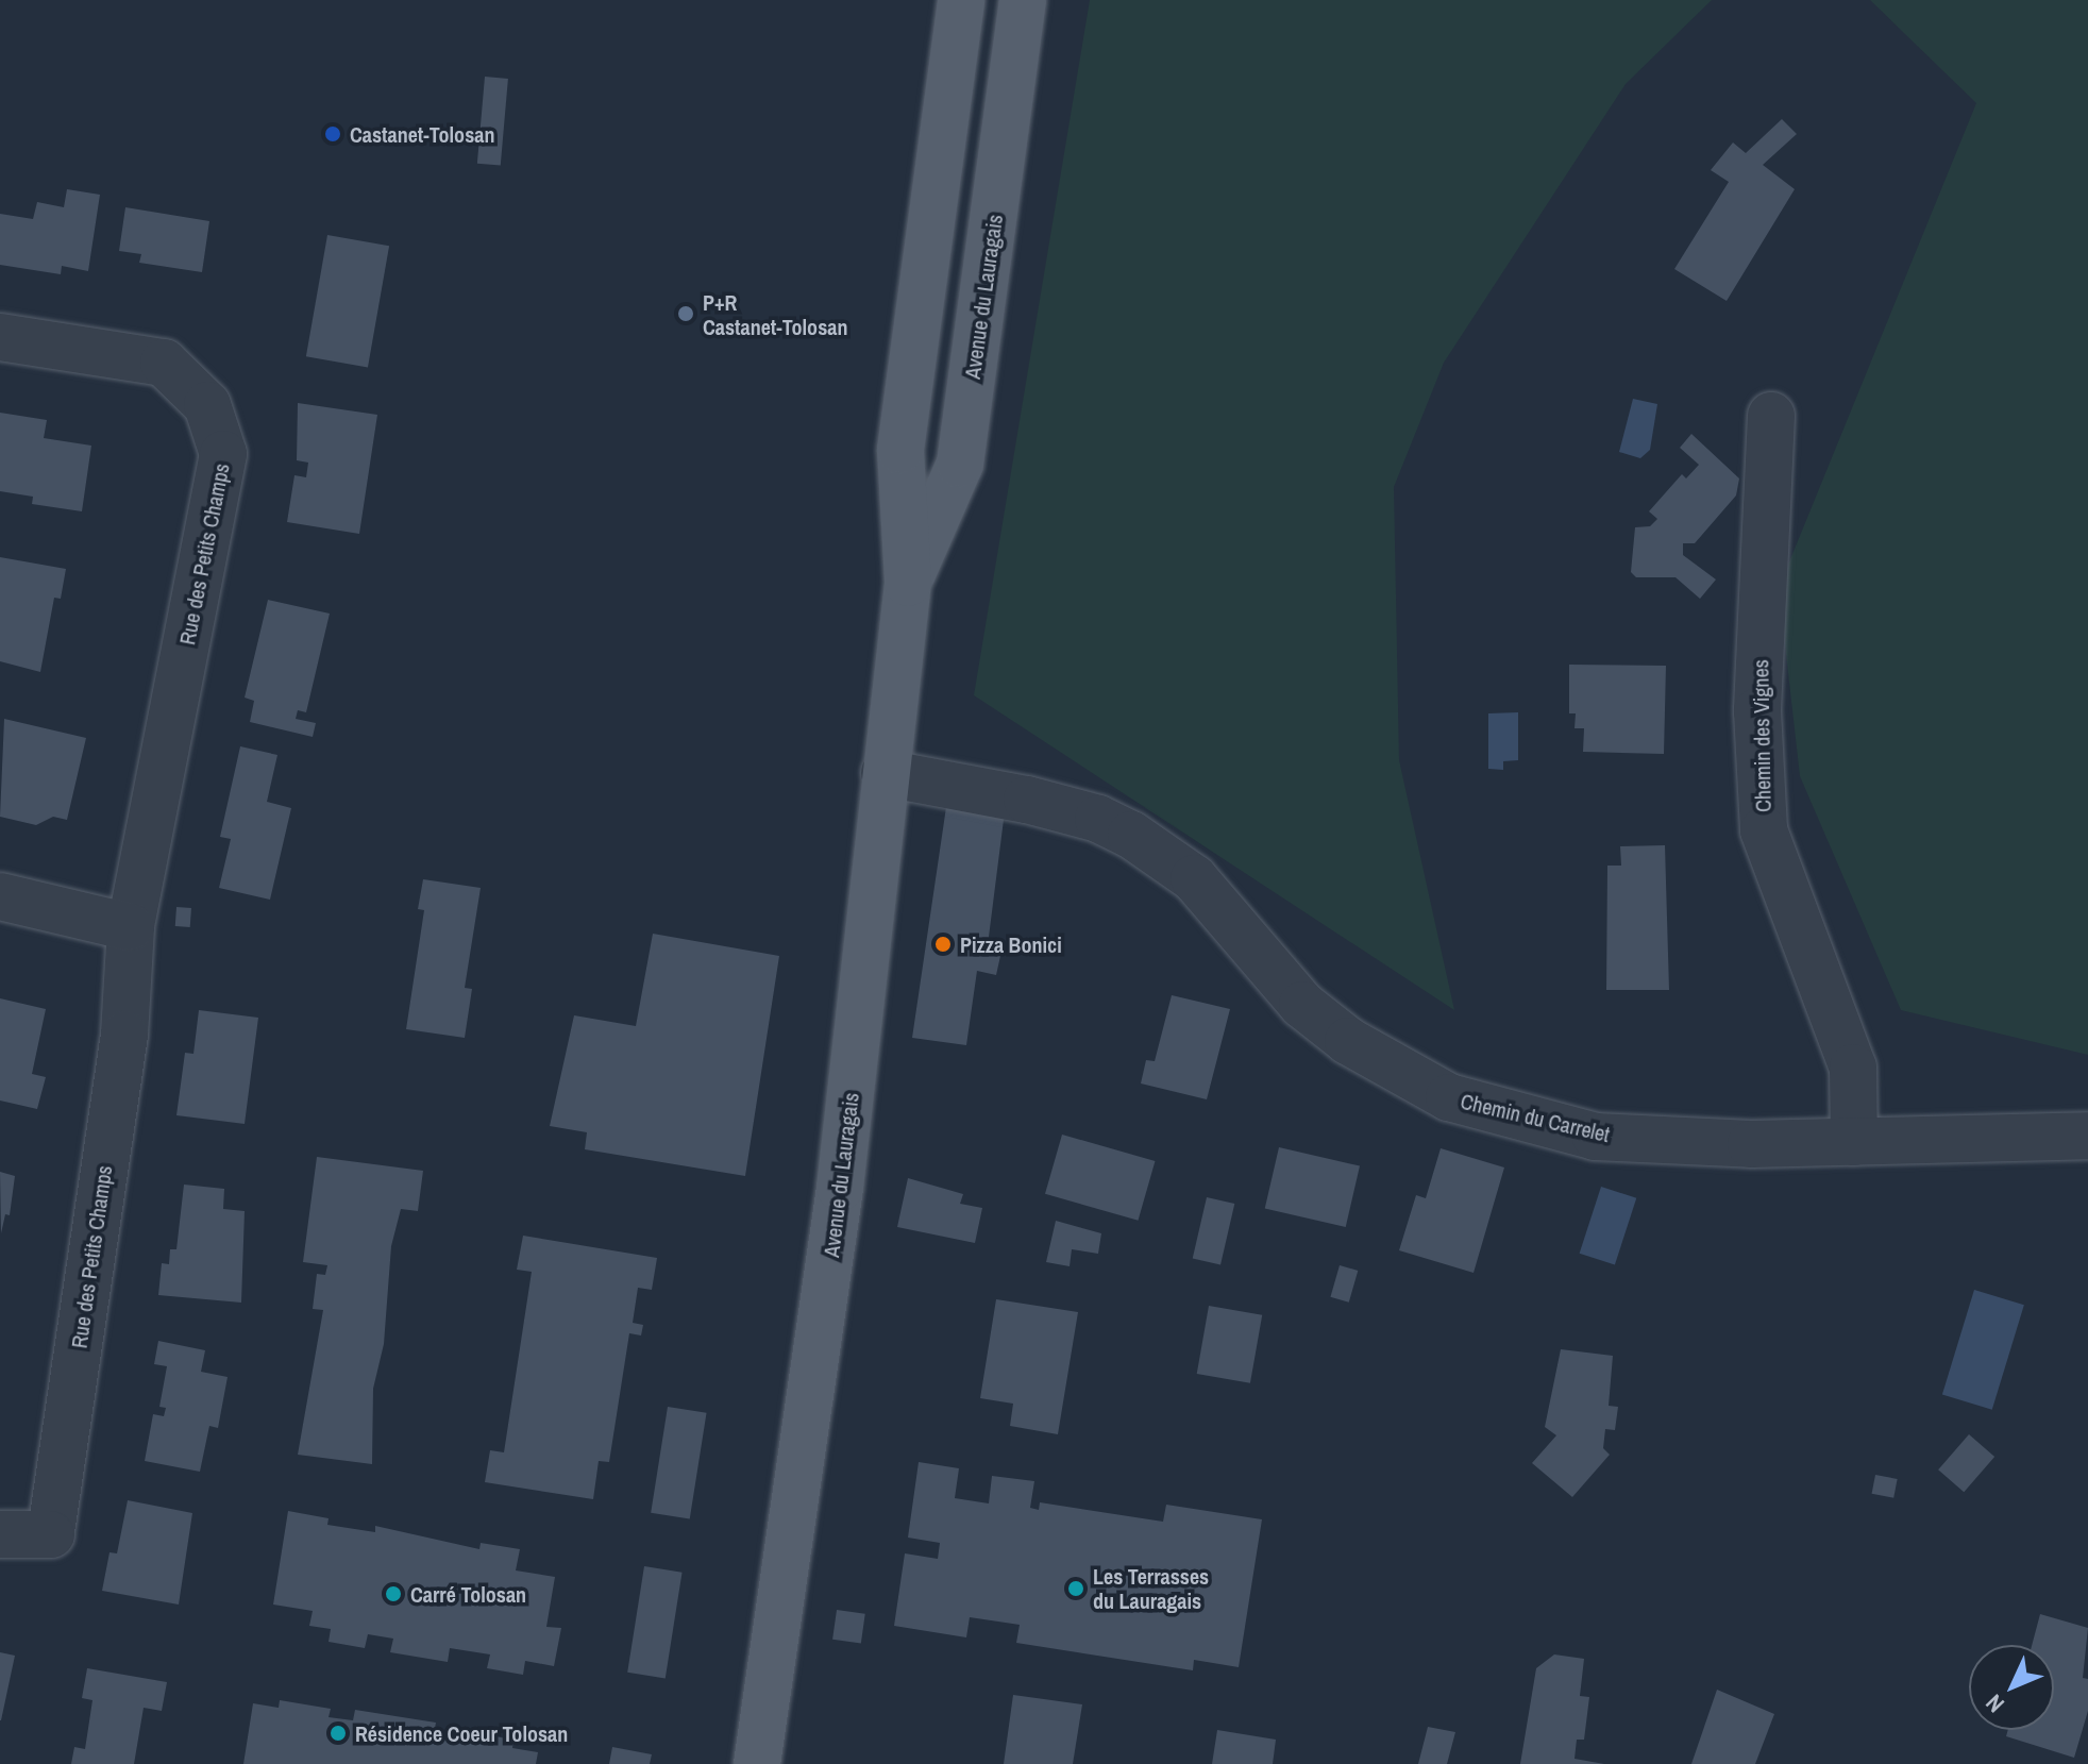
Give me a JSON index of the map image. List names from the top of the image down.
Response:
{
  "streets": {
    "main road": ["Avenue du Lauragais"],
    "street": ["Rue des Petits Champs", "Chemin des Vignes", "Chemin du Carrelet"]
  },
  "crossings": [
    ["Avenue du Lauragais", "Chemin du Carrelet"],
    ["Chemin des Vignes", "Chemin du Carrelet"]
  ],
  "places": [
    "Castanet-Tolosan",
    "P+R Castanet-Tolosan",
    "Pizza Bonici",
    "Les Terrasses du Lauragais",
    "Carré Tolosan",
    "Résidence Coeur Tolosan"
  ],
  "north": "bottom left"
}
